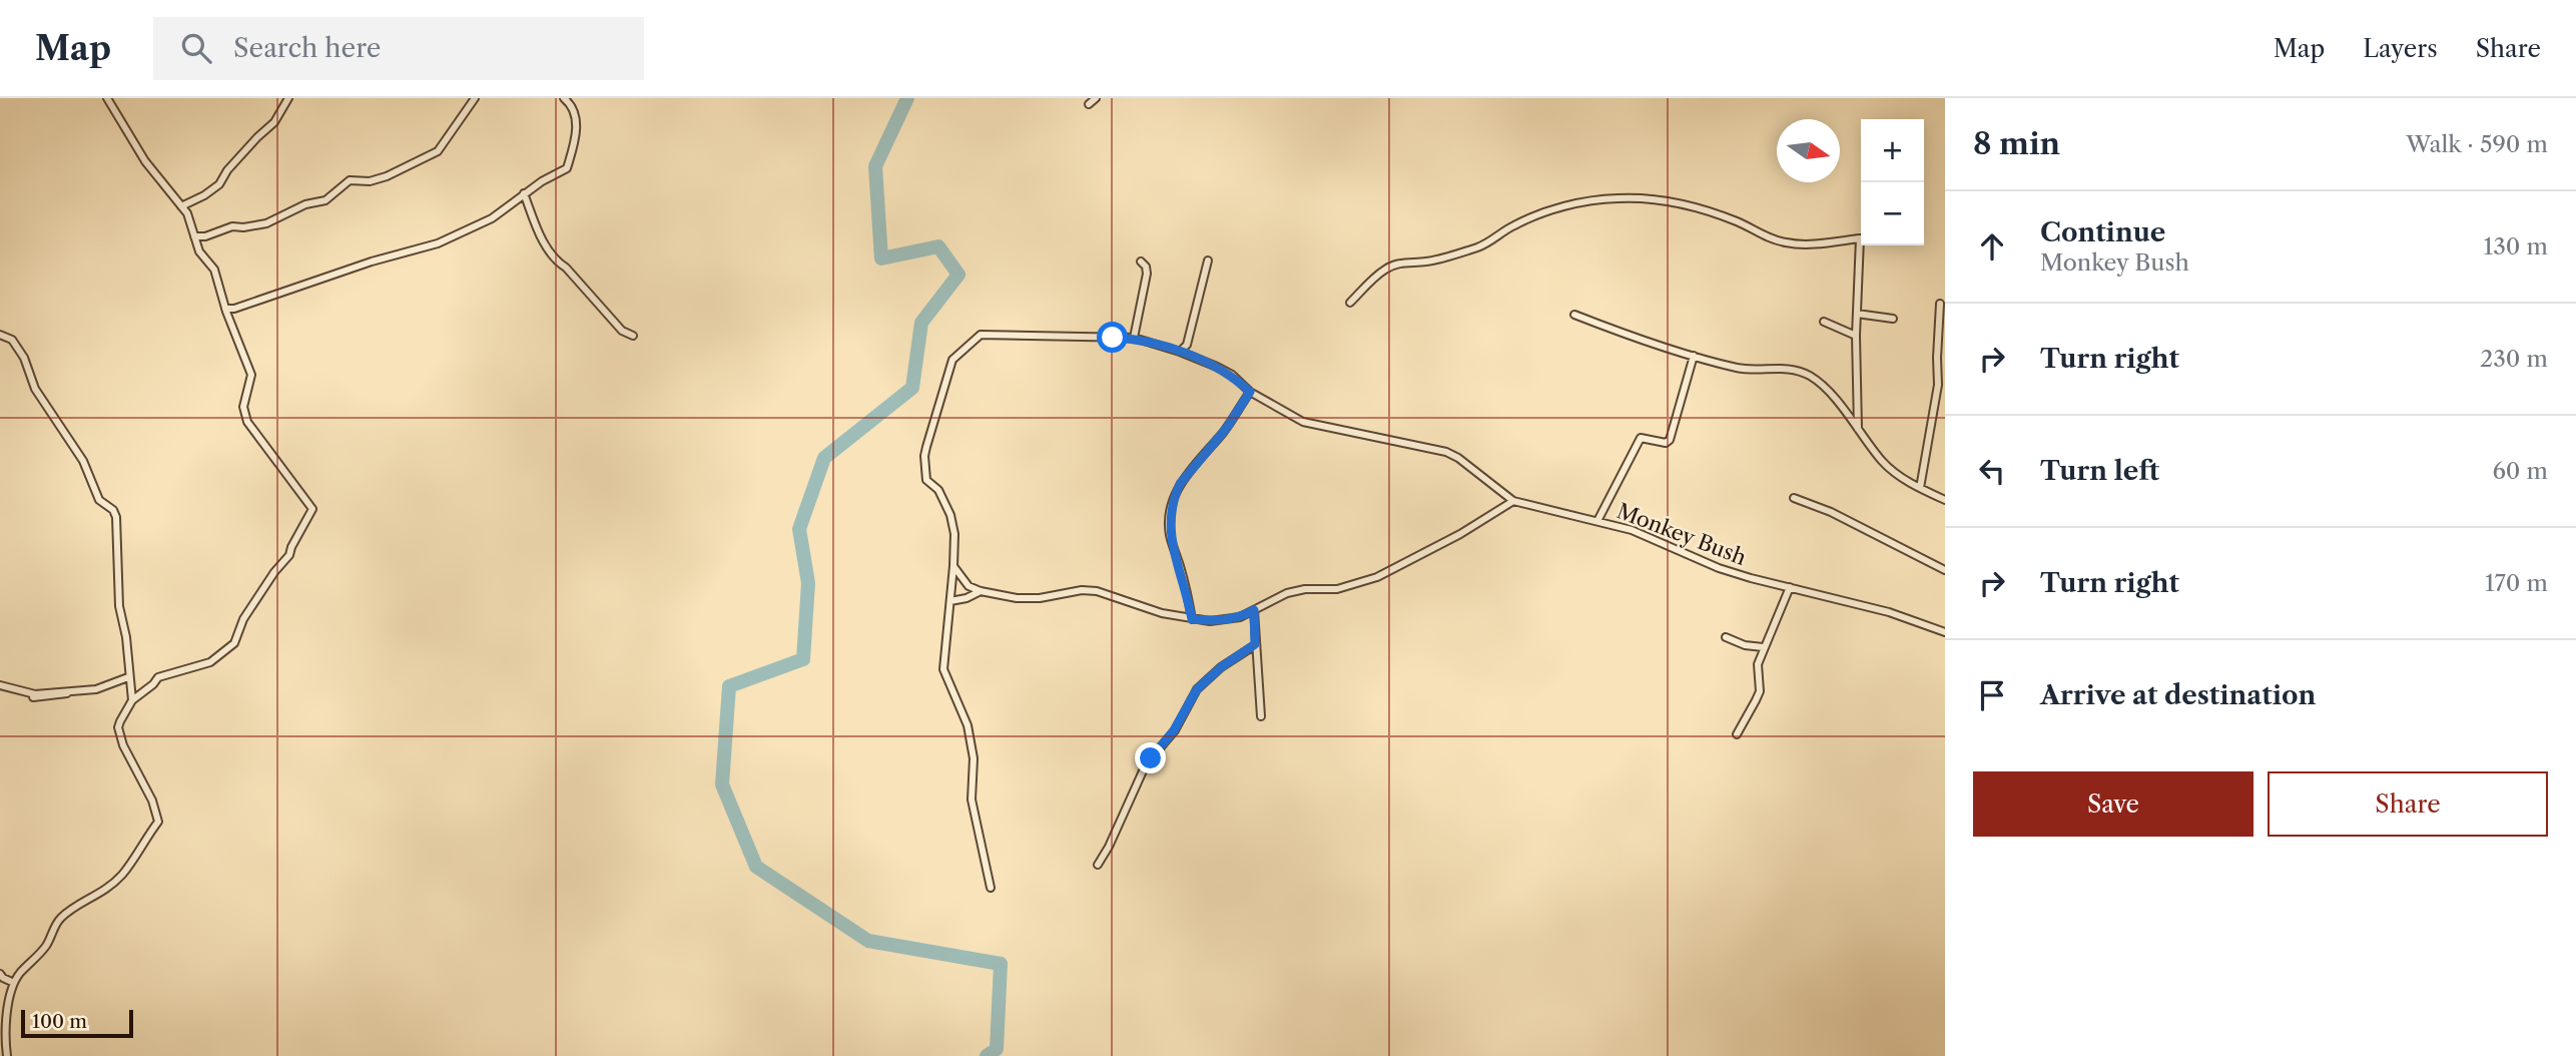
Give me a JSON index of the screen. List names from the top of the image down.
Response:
{
  "streets": {
    "street": ["Monkey Bush"]
  },
  "scale_bar": "100 m",
  "north": "right",
  "page": {
    "header": "Map",
    "search": "Search here",
    "nav": ["Map", "Layers", "Share"],
    "heading": ["8 min", "Walk · 590 m"],
    "map_buttons": ["+", "−"],
    "list": [
      ["Continue", "Monkey Bush", "130 m"],
      ["Turn right", "230 m"],
      ["Turn left", "60 m"],
      ["Turn right", "170 m"],
      "Arrive at destination"
    ],
    "buttons": ["Save", "Share"],
    "scale": "100 m"
  }
}
